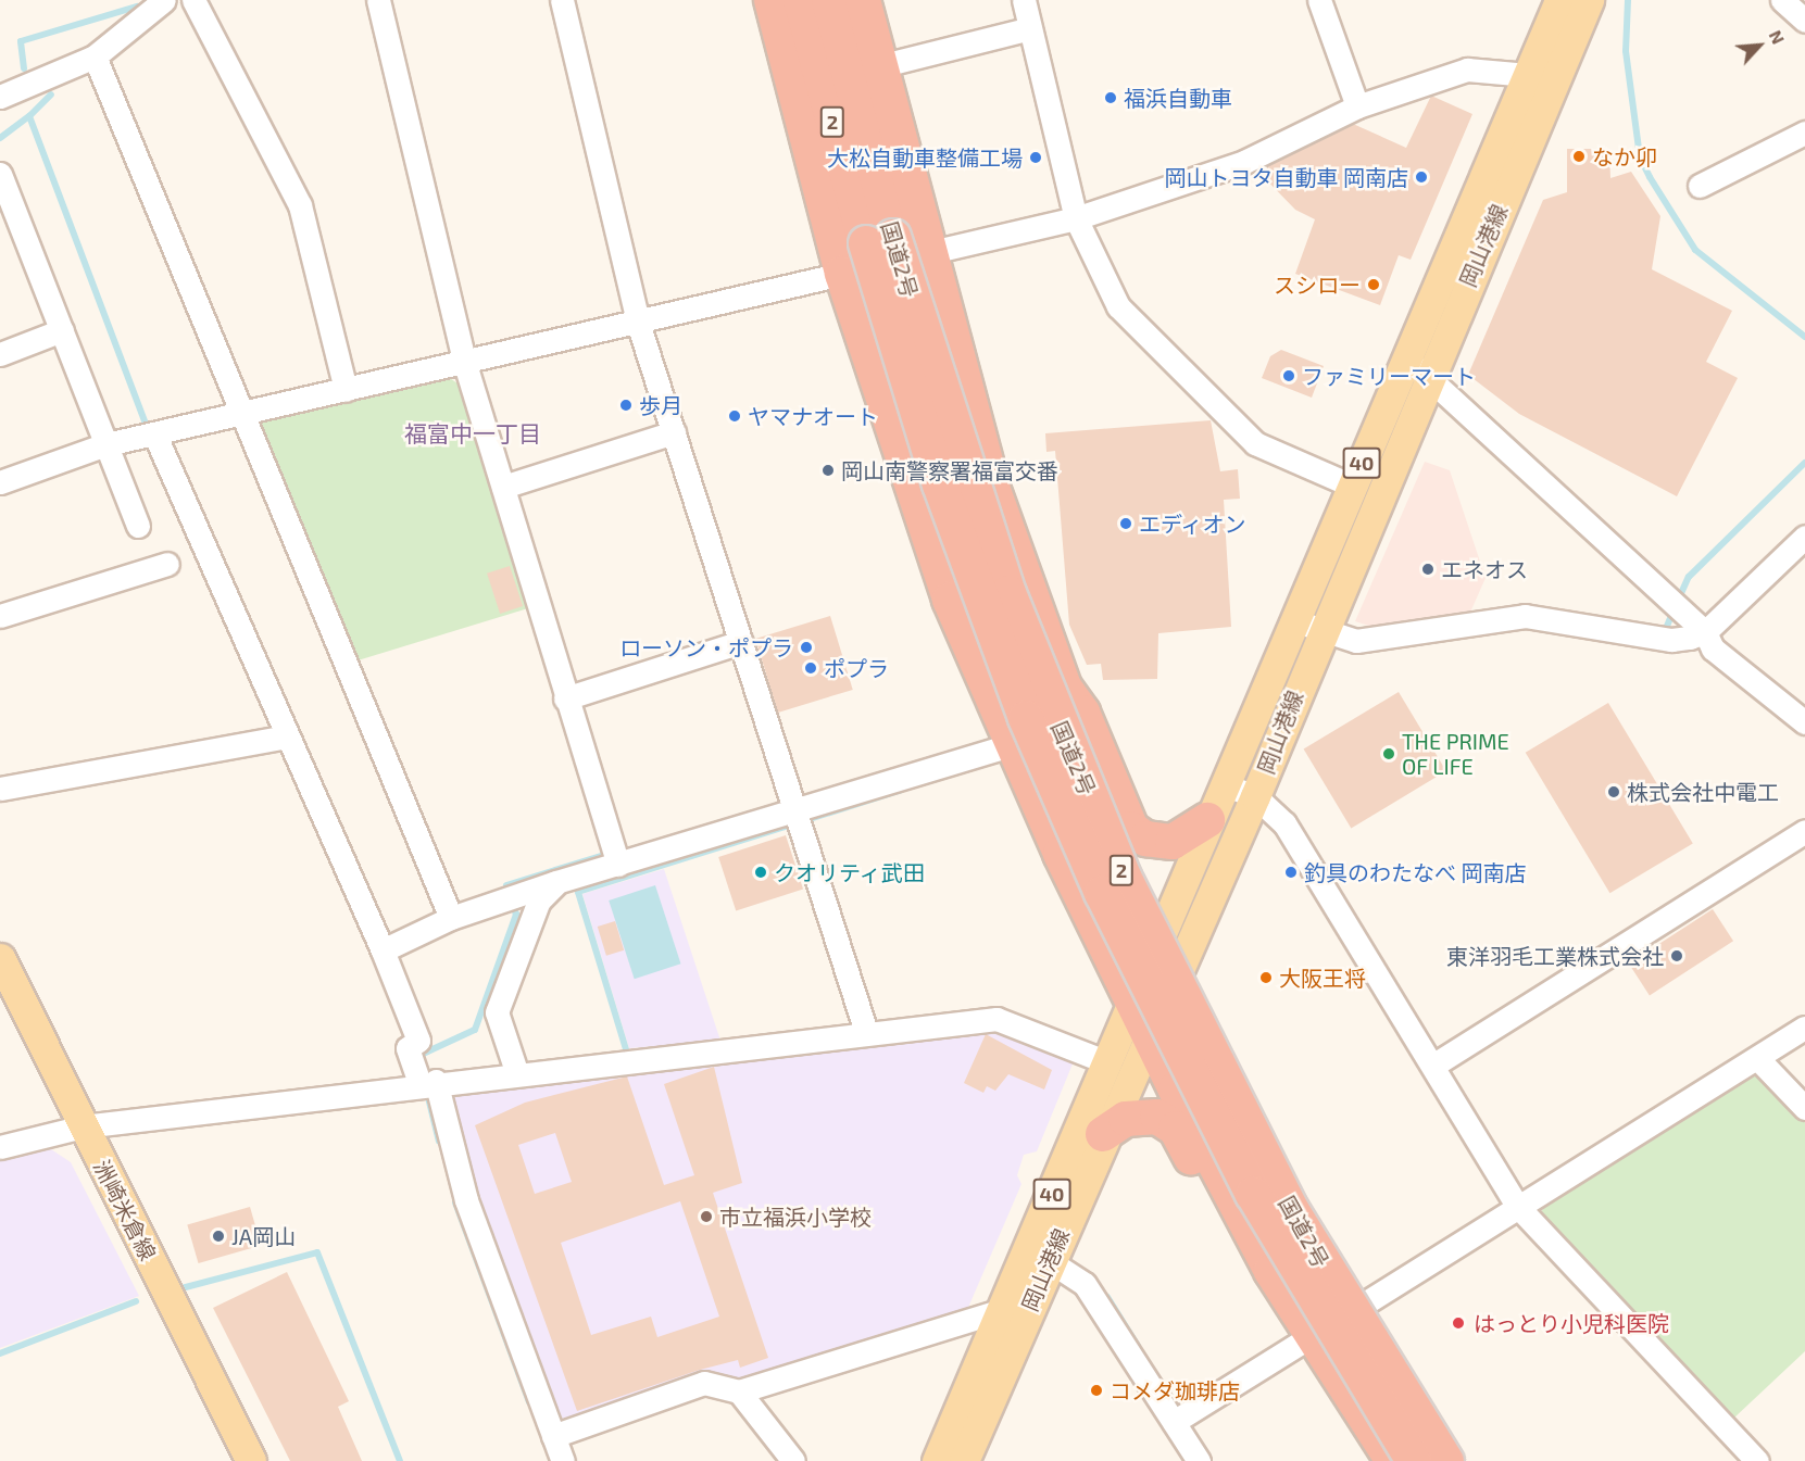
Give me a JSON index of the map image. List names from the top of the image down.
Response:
{
  "streets": {
    "highway": ["2", "国道2号"],
    "main road": ["岡山港線", "40", "洲崎米倉線"]
  },
  "crossings": [
    ["2", "岡山港線"]
  ],
  "districts": ["福富中一丁目"],
  "places": [
    "福浜自動車",
    "なか卯",
    "大松自動車整備工場",
    "岡山トヨタ自動車 岡南店",
    "スシロー",
    "ファミリーマート",
    "歩月",
    "ヤマナオート",
    "岡山南警察署福富交番",
    "エディオン",
    "エネオス",
    "ローソン・ポプラ",
    "ポプラ",
    "THE PRIME OF LIFE",
    "株式会社中電工",
    "クオリティ武田",
    "釣具のわたなべ 岡南店",
    "東洋羽毛工業株式会社",
    "大阪王将",
    "市立福浜小学校",
    "JA岡山",
    "はっとり小児科医院",
    "コメダ珈琲店"
  ],
  "north": "top right"
}
